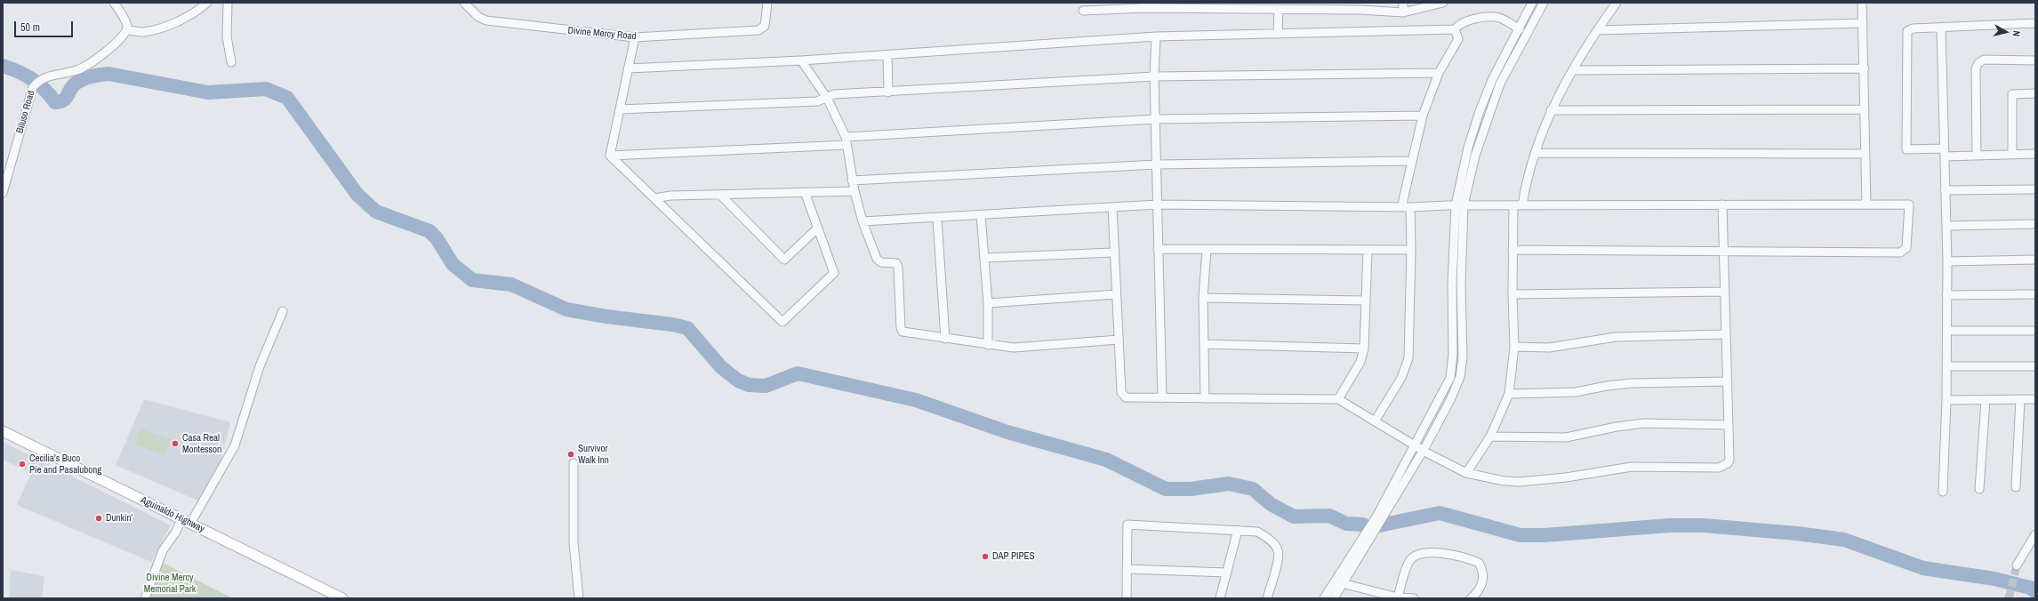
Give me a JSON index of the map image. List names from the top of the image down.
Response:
{
  "streets": {
    "main road": ["Aguinaldo Highway"],
    "street": ["Divine Mercy Road", "Biluso Road"]
  },
  "parks": ["Divine Mercy Memorial Park"],
  "places": [
    "Casa Real Montessori",
    "Survivor Walk Inn",
    "Cecilia's Buco Pie and Pasalubong",
    "Dunkin'",
    "DAP PIPES"
  ],
  "scale_bar": "50 m",
  "north": "right"
}
